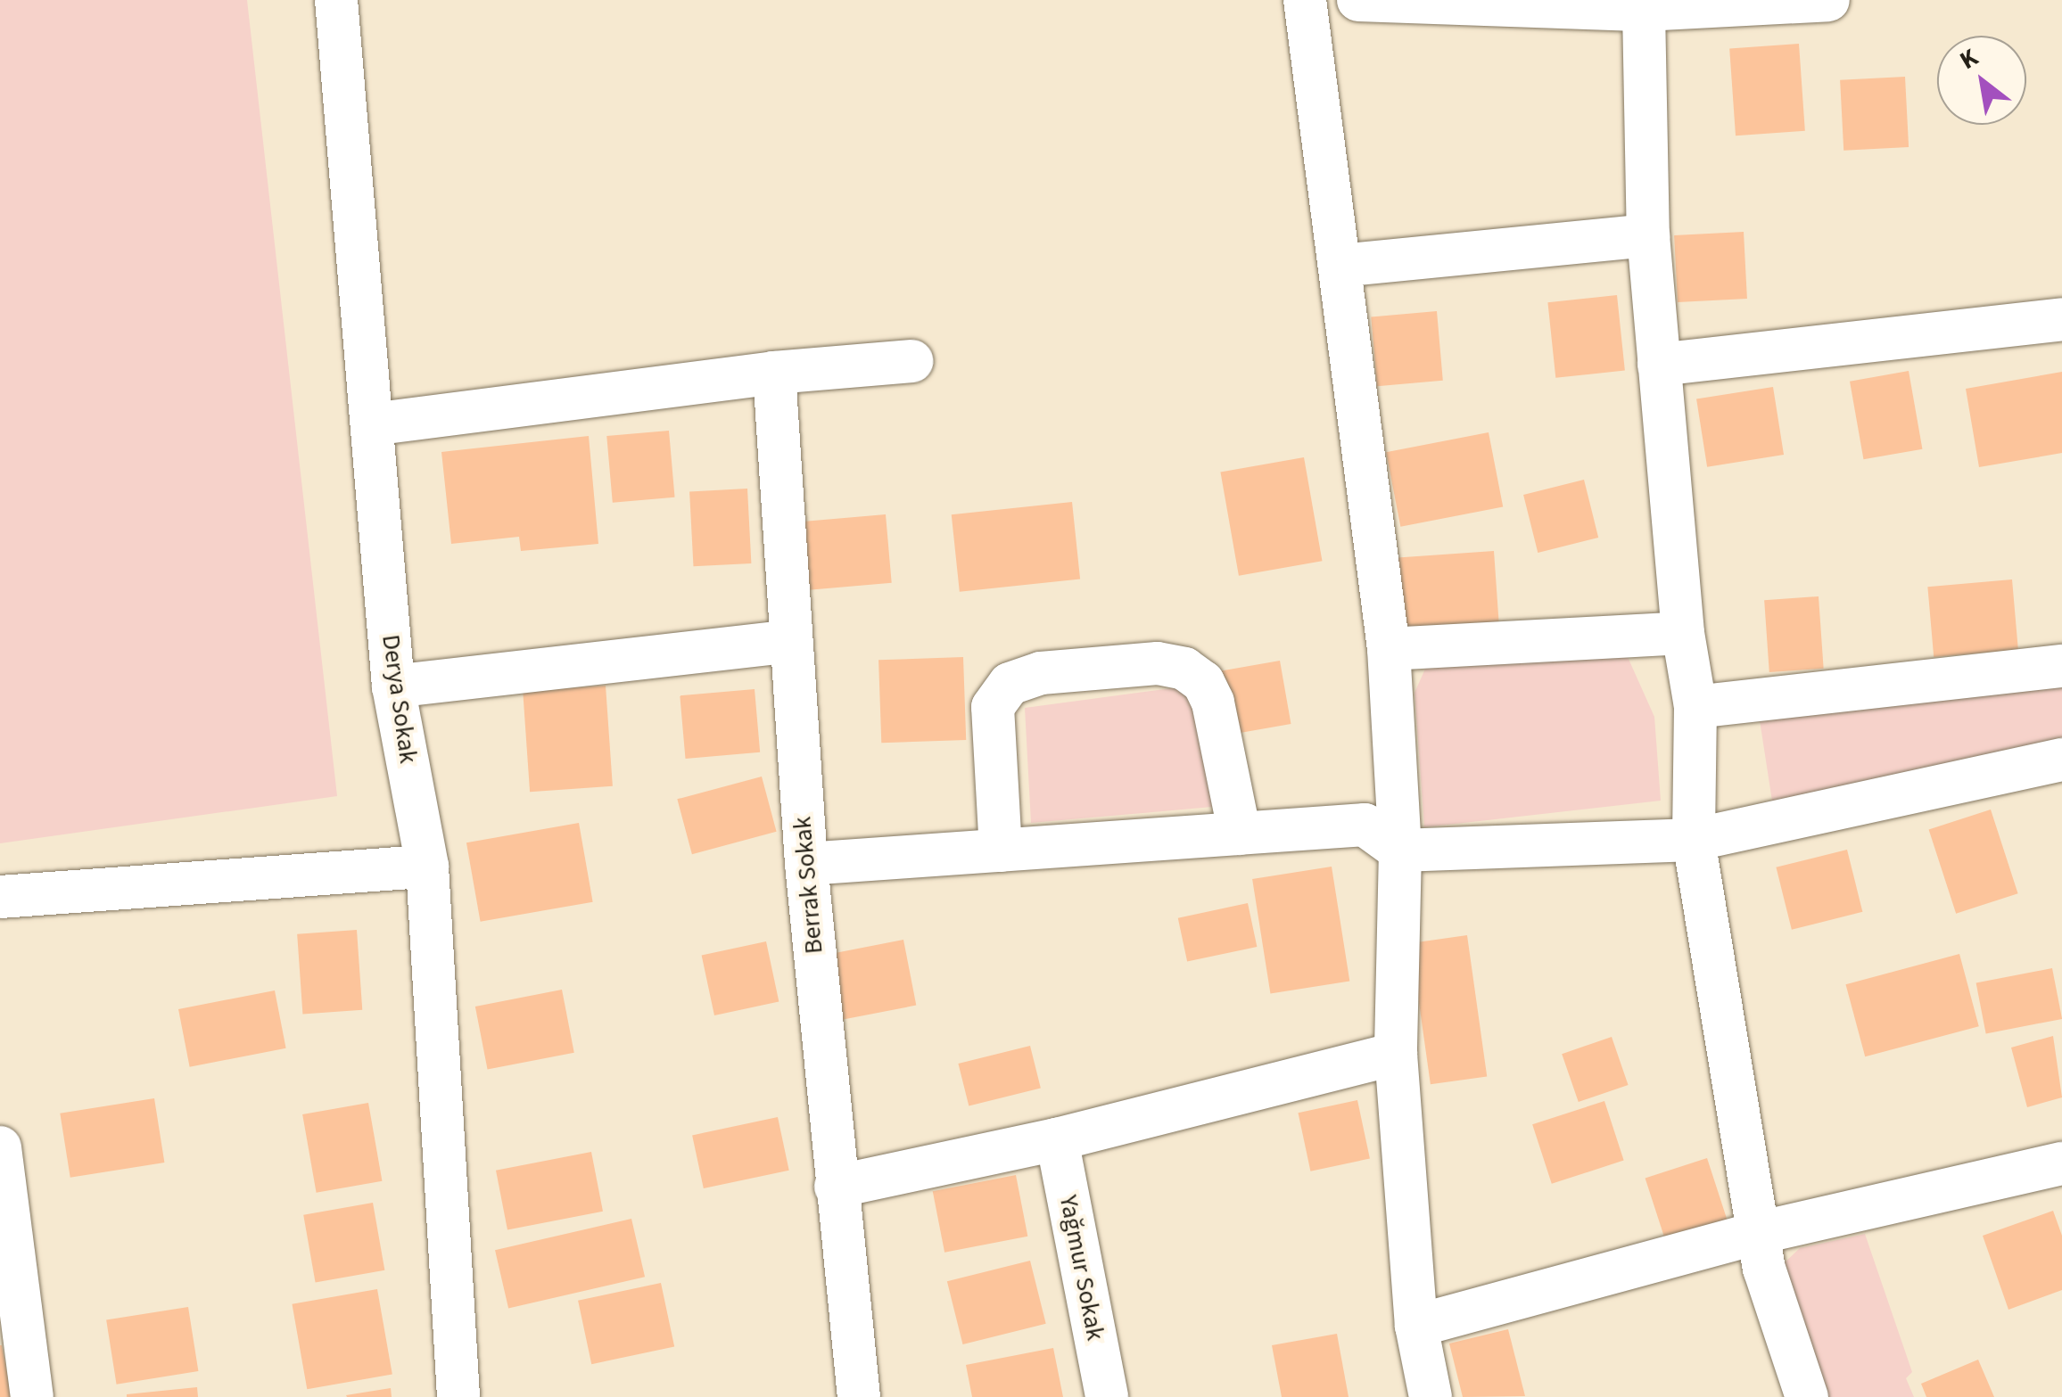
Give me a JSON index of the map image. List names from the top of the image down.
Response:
{
  "streets": {
    "street": ["Derya Sokak", "Berrak Sokak", "Yağmur Sokak"]
  },
  "north": "top left"
}
